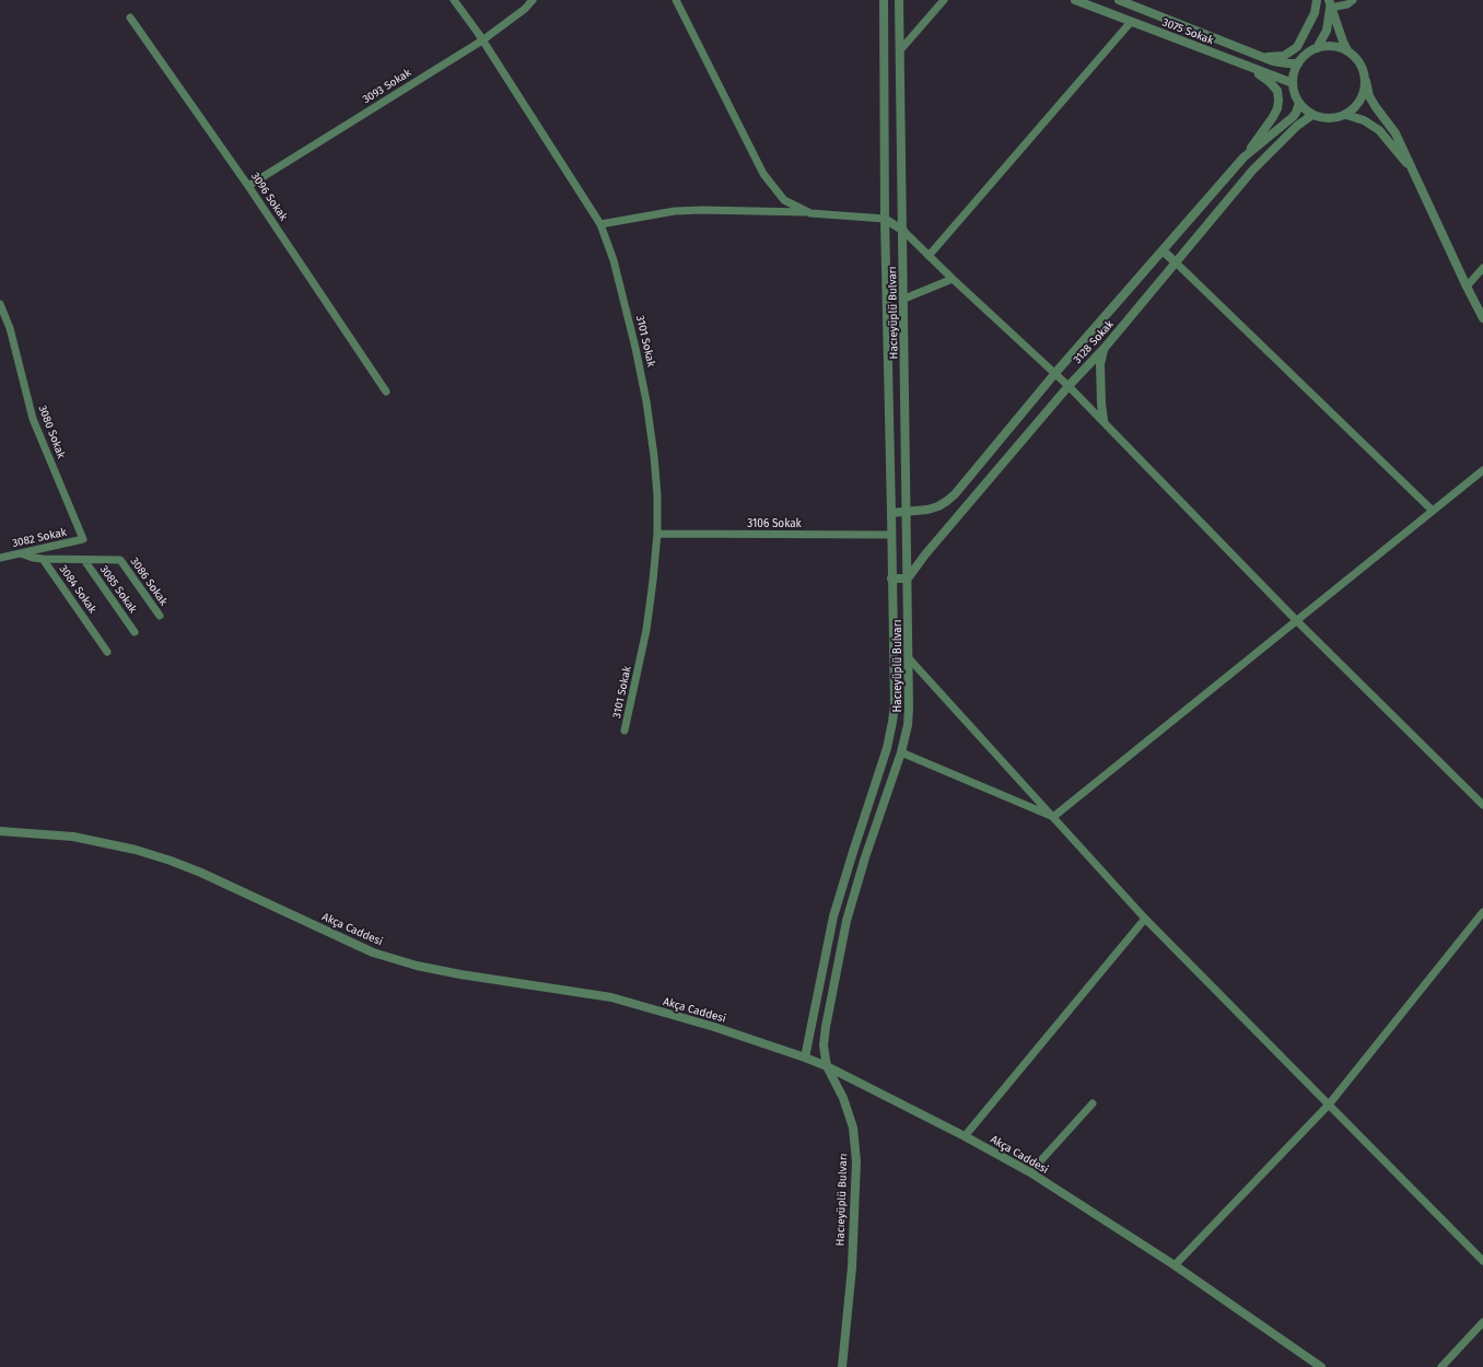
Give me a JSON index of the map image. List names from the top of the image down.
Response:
{
  "streets": {
    "street": [
      "3075 Sokak",
      "3093 Sokak",
      "3096 Sokak",
      "Hacıeyüplü Bulvarı",
      "3101 Sokak",
      "3128 Sokak",
      "3080 Sokak",
      "3106 Sokak",
      "3082 Sokak",
      "3086 Sokak",
      "3084 Sokak",
      "3085 Sokak",
      "Akça Caddesi"
    ]
  },
  "crossings": [
    ["3075 Sokak", "3128 Sokak"],
    ["3093 Sokak", "3096 Sokak"],
    ["3093 Sokak", "3101 Sokak"],
    ["Hacıeyüplü Bulvarı", "3128 Sokak"],
    ["Hacıeyüplü Bulvarı", "3106 Sokak"],
    ["Hacıeyüplü Bulvarı", "Akça Caddesi"],
    ["3101 Sokak", "3106 Sokak"],
    ["3080 Sokak", "3082 Sokak"],
    ["3082 Sokak", "3086 Sokak"],
    ["3082 Sokak", "3084 Sokak"],
    ["3082 Sokak", "3085 Sokak"]
  ]
}
